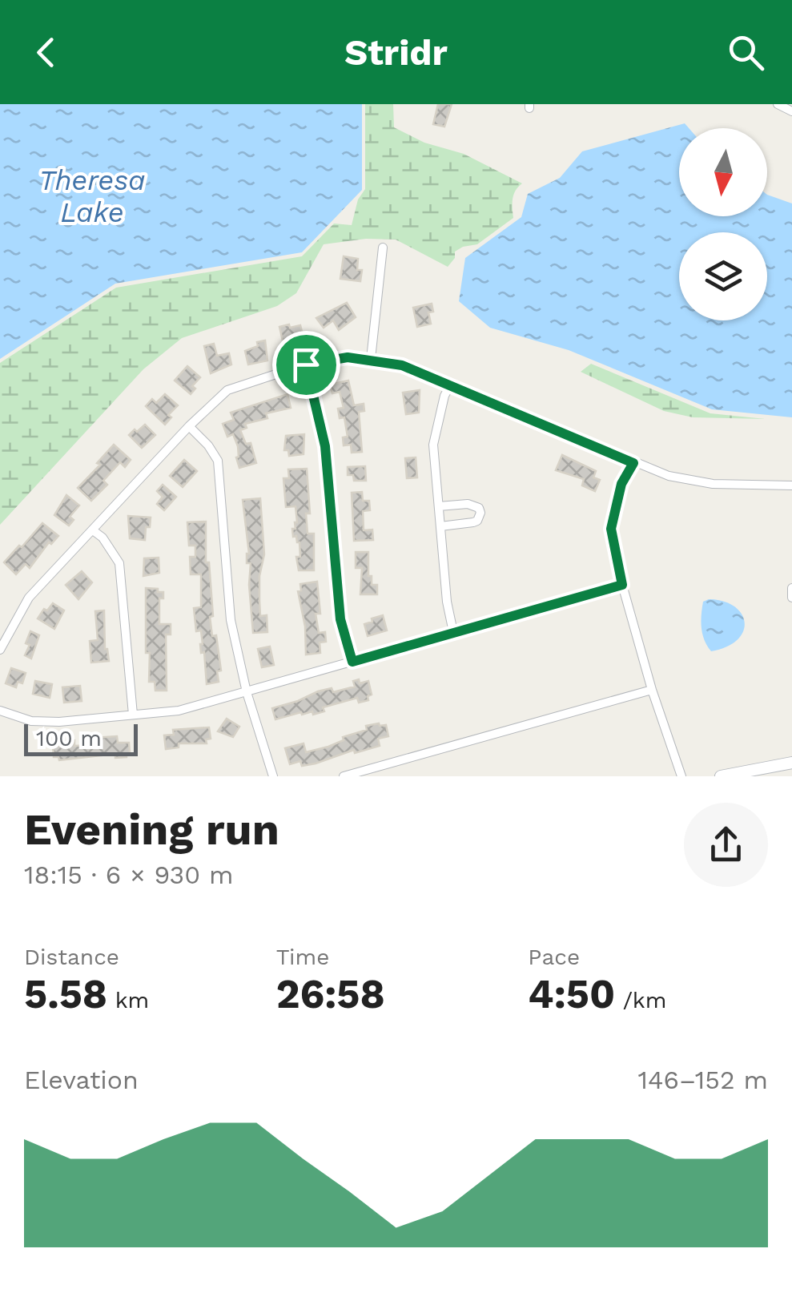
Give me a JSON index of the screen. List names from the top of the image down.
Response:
{
  "water": ["Theresa Lake"],
  "scale_bar": "100 m",
  "north": "bottom",
  "page": {
    "header": "Stridr",
    "scale": "100 m",
    "heading": ["Evening run", "18:15 · 6 × 930 m"],
    "stats": [
      ["Distance", "5.58 km"],
      ["Time", "26:58"],
      ["Pace", "4:50 /km"]
    ],
    "chart": ["Elevation", "146–152 m"]
  }
}
